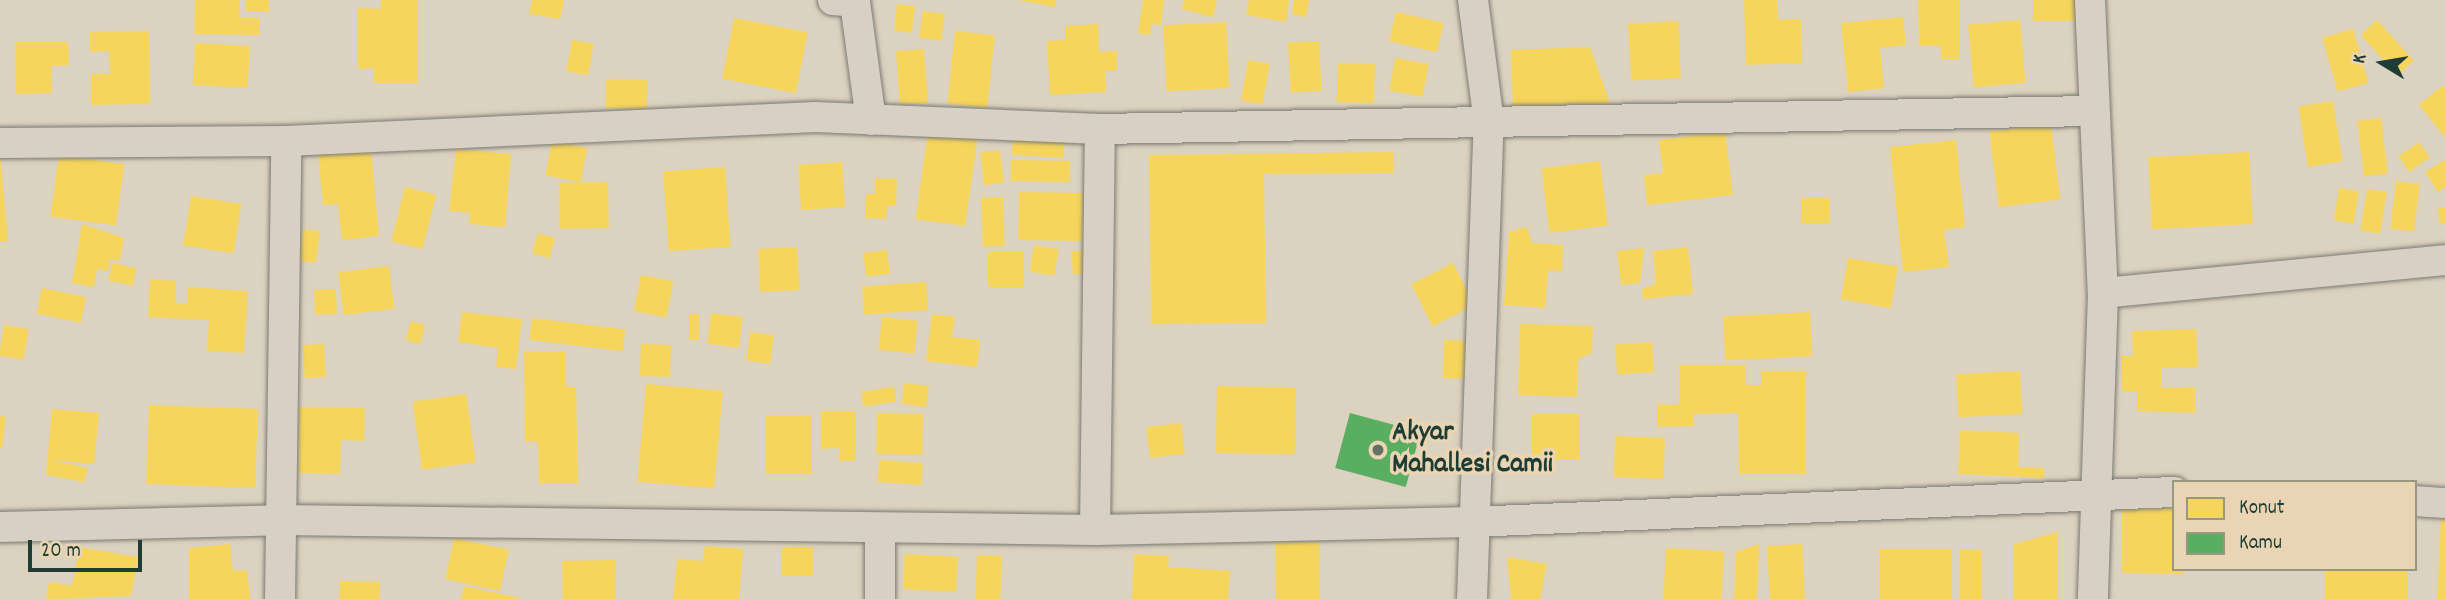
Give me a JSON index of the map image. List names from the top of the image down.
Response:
{
  "places": ["Akyar Mahallesi Camii"],
  "legend": ["Konut", "Kamu"],
  "scale_bar": "20 m",
  "north": "left"
}
